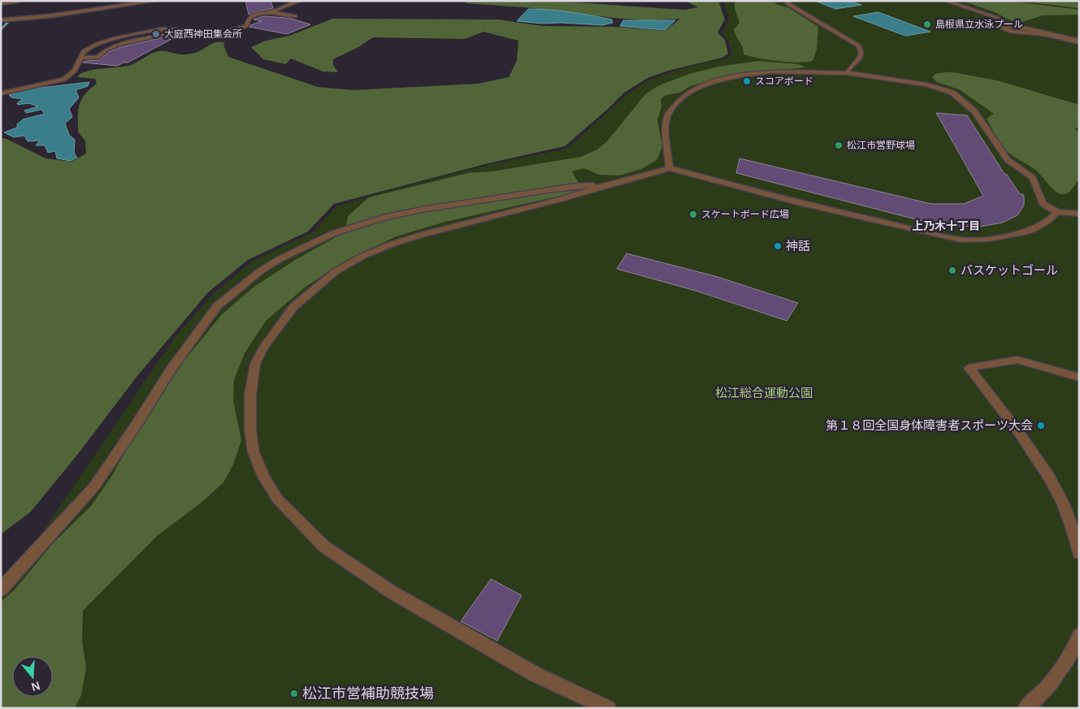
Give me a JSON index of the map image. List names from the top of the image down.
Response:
{
  "districts": ["上乃木十丁目"],
  "parks": ["松江総合運動公園"],
  "places": [
    "島根県立水泳プール",
    "大庭西神田集会所",
    "スコアボード",
    "松江市営野球場",
    "スケートボード広場",
    "神話",
    "バスケットゴール",
    "第１８回全国身体障害者スポーツ大会",
    "松江市営補助競技場"
  ],
  "north": "bottom"
}
